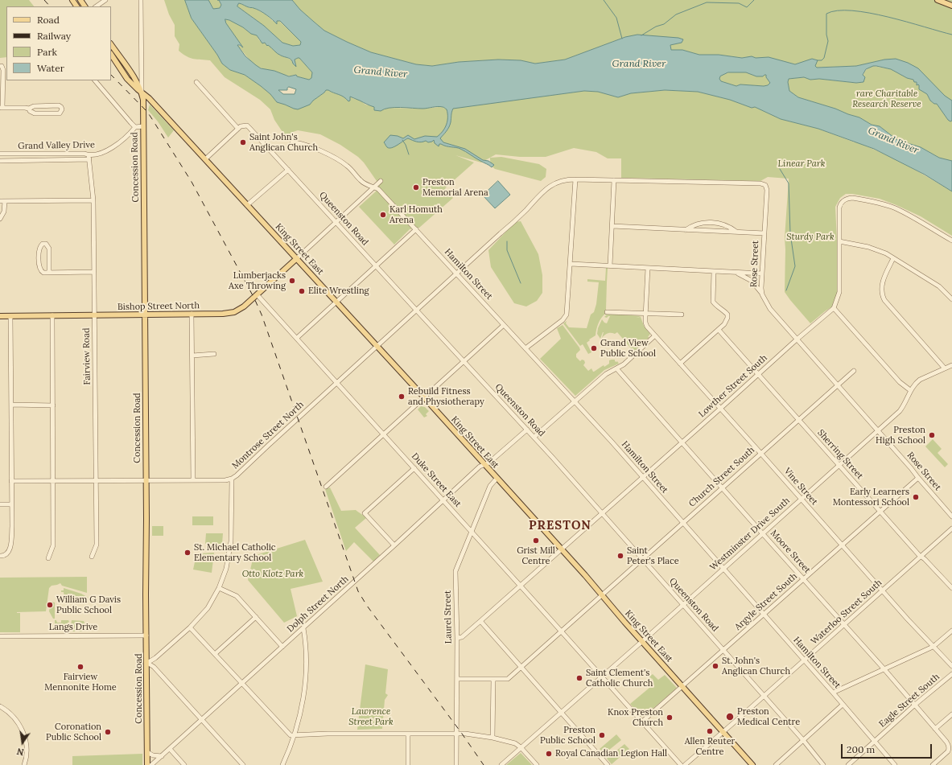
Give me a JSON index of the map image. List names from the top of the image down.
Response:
{
  "streets": {
    "main road": ["Concession Road", "King Street East", "Bishop Street North"],
    "street": [
      "Grand Valley Drive",
      "Queenston Road",
      "Rose Street",
      "Hamilton Street",
      "Fairview Road",
      "Lowther Street South",
      "Montrose Street North",
      "Sherring Street",
      "Church Street South",
      "Duke Street East",
      "Vine Street",
      "Westminster Drive South",
      "Moore Street",
      "Argyle Street South",
      "Dolph Street North",
      "Waterloo Street South",
      "Laurel Street",
      "Langs Drive",
      "Eagle Street South"
    ]
  },
  "crossings": [
    ["Grand Valley Drive", "Fairview Road"],
    ["Concession Road", "King Street East"],
    ["Concession Road", "Bishop Street North"],
    ["Concession Road", "Montrose Street North"],
    ["Concession Road", "Langs Drive"],
    ["Queenston Road", "Lowther Street South"],
    ["Queenston Road", "Montrose Street North"],
    ["Queenston Road", "Church Street South"],
    ["Queenston Road", "Westminster Drive South"],
    ["Queenston Road", "Argyle Street South"],
    ["Queenston Road", "Dolph Street North"],
    ["Queenston Road", "Waterloo Street South"],
    ["King Street East", "Bishop Street North"],
    ["King Street East", "Lowther Street South"],
    ["King Street East", "Montrose Street North"],
    ["King Street East", "Church Street South"],
    ["King Street East", "Westminster Drive South"],
    ["King Street East", "Argyle Street South"],
    ["King Street East", "Dolph Street North"],
    ["King Street East", "Waterloo Street South"],
    ["King Street East", "Laurel Street"],
    ["Rose Street", "Hamilton Street"],
    ["Rose Street", "Lowther Street South"],
    ["Rose Street", "Montrose Street North"],
    ["Rose Street", "Church Street South"],
    ["Rose Street", "Westminster Drive South"],
    ["Rose Street", "Argyle Street South"],
    ["Hamilton Street", "Lowther Street South"],
    ["Hamilton Street", "Montrose Street North"],
    ["Hamilton Street", "Church Street South"],
    ["Hamilton Street", "Westminster Drive South"],
    ["Hamilton Street", "Argyle Street South"],
    ["Hamilton Street", "Waterloo Street South"],
    ["Hamilton Street", "Eagle Street South"],
    ["Bishop Street North", "Fairview Road"],
    ["Bishop Street North", "Duke Street East"],
    ["Fairview Road", "Montrose Street North"],
    ["Lowther Street South", "Sherring Street"],
    ["Lowther Street South", "Duke Street East"],
    ["Lowther Street South", "Vine Street"],
    ["Lowther Street South", "Moore Street"],
    ["Lowther Street South", "Laurel Street"],
    ["Montrose Street North", "Duke Street East"],
    ["Sherring Street", "Church Street South"],
    ["Sherring Street", "Westminster Drive South"],
    ["Sherring Street", "Argyle Street South"],
    ["Sherring Street", "Waterloo Street South"],
    ["Church Street South", "Duke Street East"],
    ["Church Street South", "Vine Street"],
    ["Church Street South", "Moore Street"],
    ["Church Street South", "Laurel Street"],
    ["Duke Street East", "Westminster Drive South"],
    ["Duke Street East", "Argyle Street South"],
    ["Duke Street East", "Dolph Street North"],
    ["Duke Street East", "Laurel Street"],
    ["Vine Street", "Westminster Drive South"],
    ["Vine Street", "Argyle Street South"],
    ["Vine Street", "Waterloo Street South"],
    ["Westminster Drive South", "Moore Street"],
    ["Moore Street", "Argyle Street South"],
    ["Moore Street", "Waterloo Street South"],
    ["Moore Street", "Eagle Street South"]
  ],
  "districts": ["PRESTON"],
  "water": ["Grand River"],
  "parks": [
    "rare Charitable Research Reserve",
    "Linear Park",
    "Sturdy Park",
    "Otto Klotz Park",
    "Lawrence Street Park"
  ],
  "places": [
    "Saint John's Anglican Church",
    "Preston Memorial Arena",
    "Karl Homuth Arena",
    "Lumberjacks Axe Throwing",
    "Elite Wrestling",
    "Grand View Public School",
    "Rebuild Fitness and Physiotherapy",
    "Preston High School",
    "Early Learners Montessori School",
    "Grist Mill Centre",
    "St. Michael Catholic Elementary School",
    "Saint Peter's Place",
    "William G Davis Public School",
    "St. John's Anglican Church",
    "Fairview Mennonite Home",
    "Saint Clement's Catholic Church",
    "Preston Medical Centre",
    "Knox Preston Church",
    "Allen Reuter Centre",
    "Coronation Public School",
    "Preston Public School",
    "Royal Canadian Legion Hall"
  ],
  "legend": [
    "Road",
    "Railway",
    "Park",
    "Water"
  ],
  "scale_bar": "200 m",
  "north": "bottom"
}
